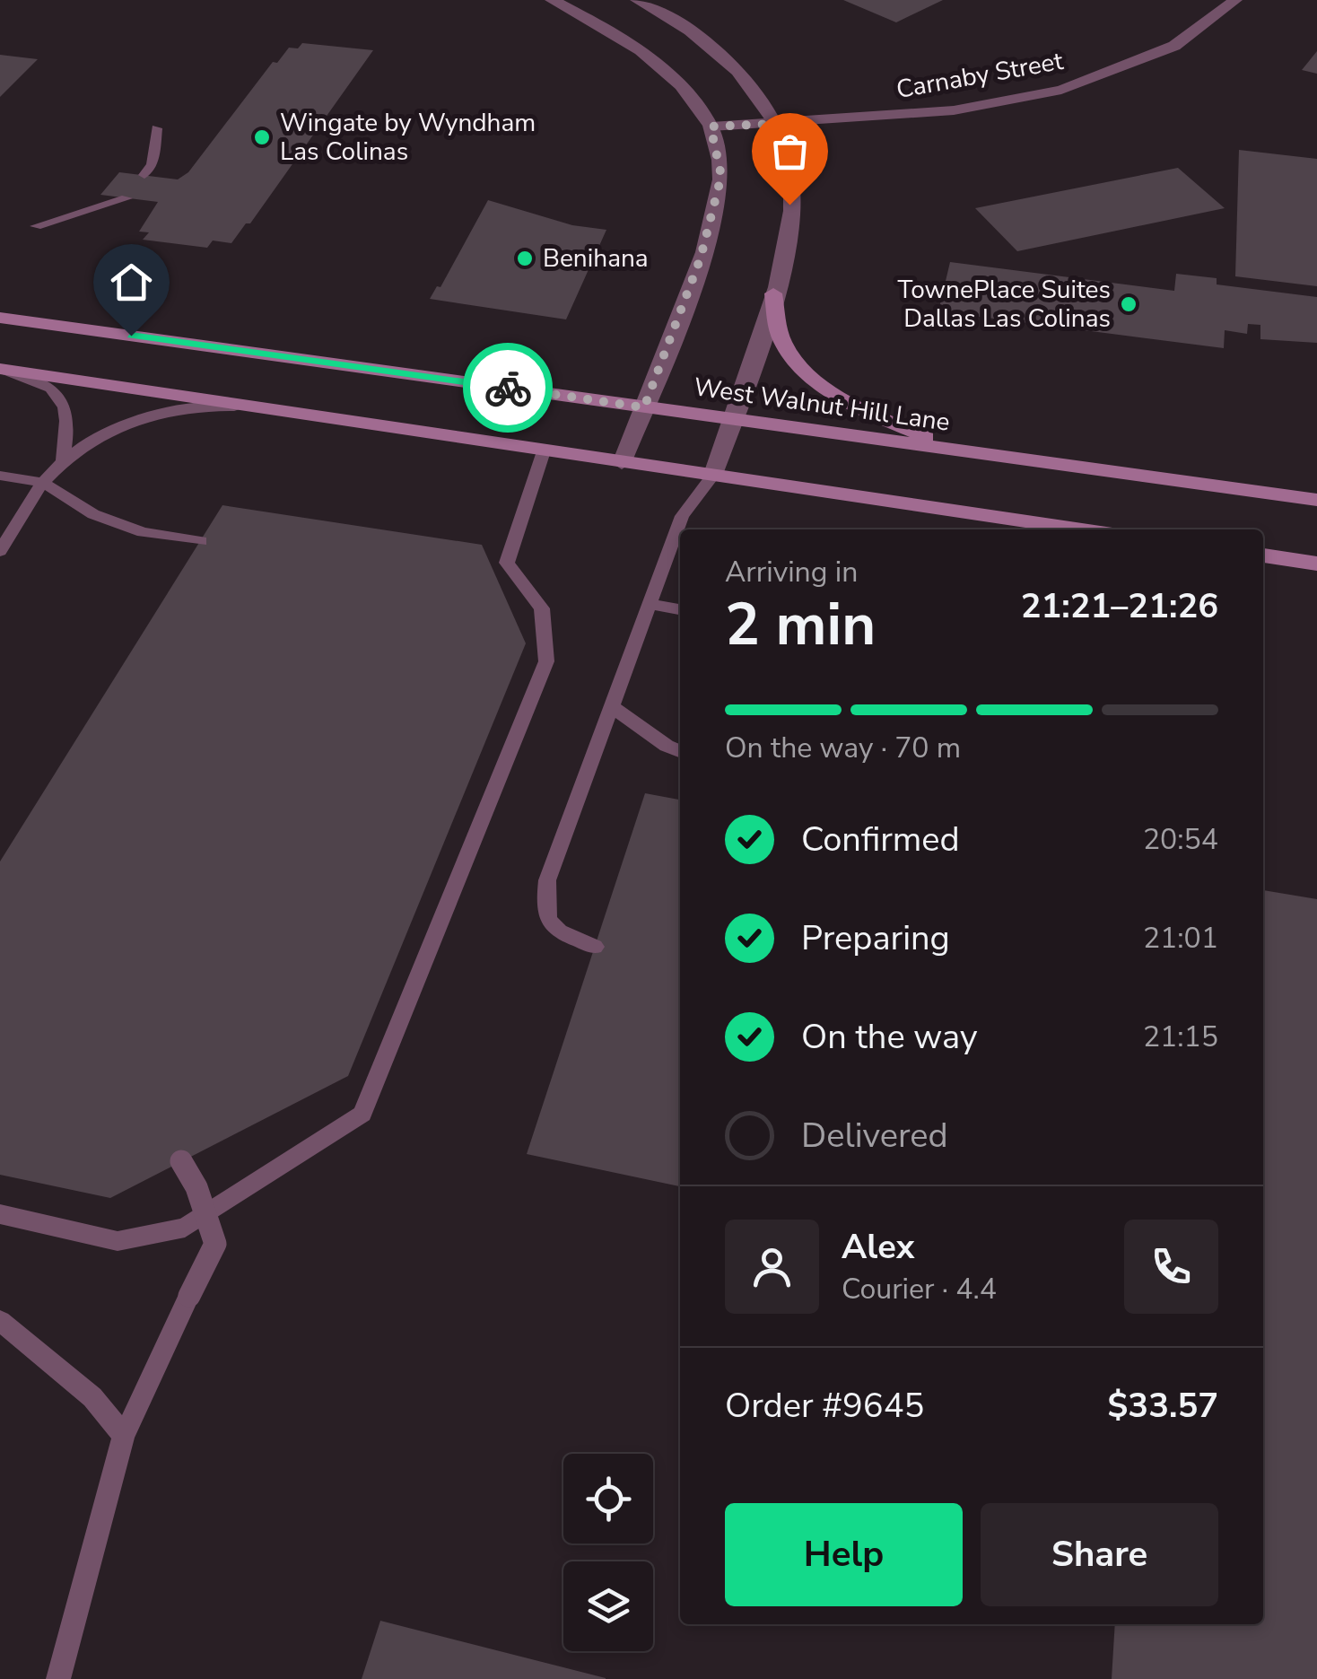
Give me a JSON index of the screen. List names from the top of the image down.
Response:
{
  "streets": {
    "main road": ["West Walnut Hill Lane"],
    "street": ["Carnaby Street"]
  },
  "places": ["Wingate by Wyndham Las Colinas", "Benihana", "TownePlace Suites Dallas Las Colinas"],
  "page": {
    "heading": ["2 min", "Arriving in", "21:21–21:26"],
    "panel": [
      "Alex",
      "Courier · 4.4",
      "Order #9645",
      "$33.57"
    ],
    "bar": "On the way · 70 m",
    "list": [
      ["Confirmed", "20:54"],
      ["Preparing", "21:01"],
      ["On the way", "21:15"],
      "Delivered"
    ],
    "buttons": ["Help", "Share"]
  }
}
